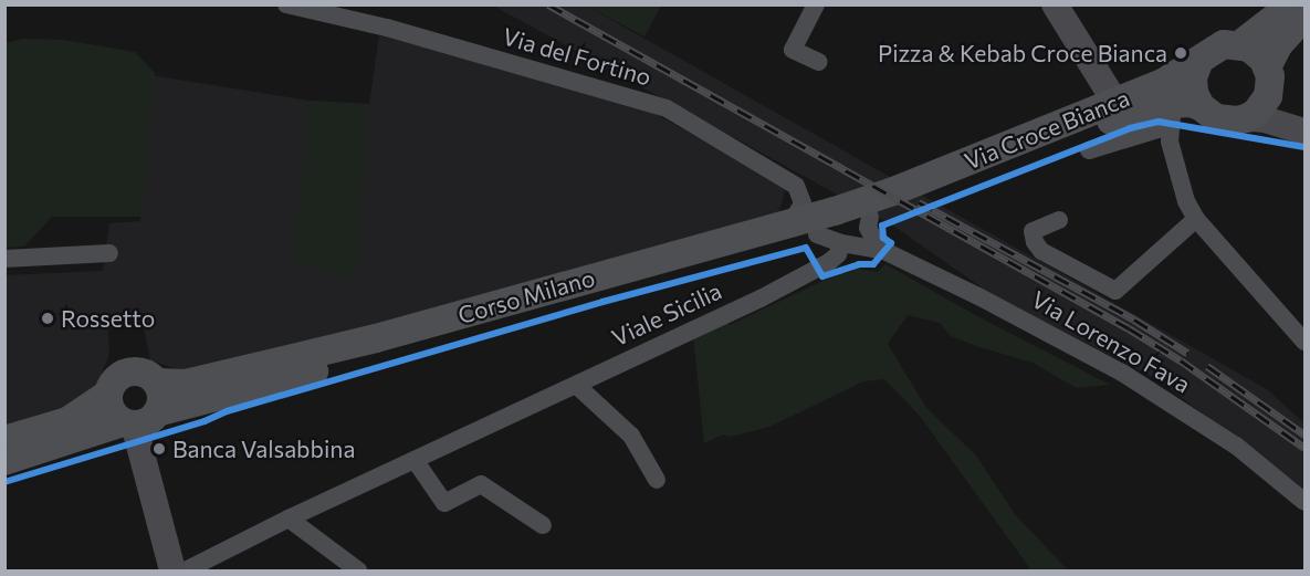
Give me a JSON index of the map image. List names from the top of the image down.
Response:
{
  "streets": {
    "main road": ["Via Croce Bianca", "Corso Milano"],
    "street": ["Via del Fortino", "Viale Sicilia", "Via Lorenzo Fava"]
  },
  "crossings": [
    ["Via del Fortino", "Corso Milano"],
    ["Via Croce Bianca", "Corso Milano"],
    ["Corso Milano", "Viale Sicilia"],
    ["Corso Milano", "Via Lorenzo Fava"],
    ["Viale Sicilia", "Via Lorenzo Fava"]
  ],
  "places": ["Pizza & Kebab Croce Bianca", "Rossetto", "Banca Valsabbina"]
}
